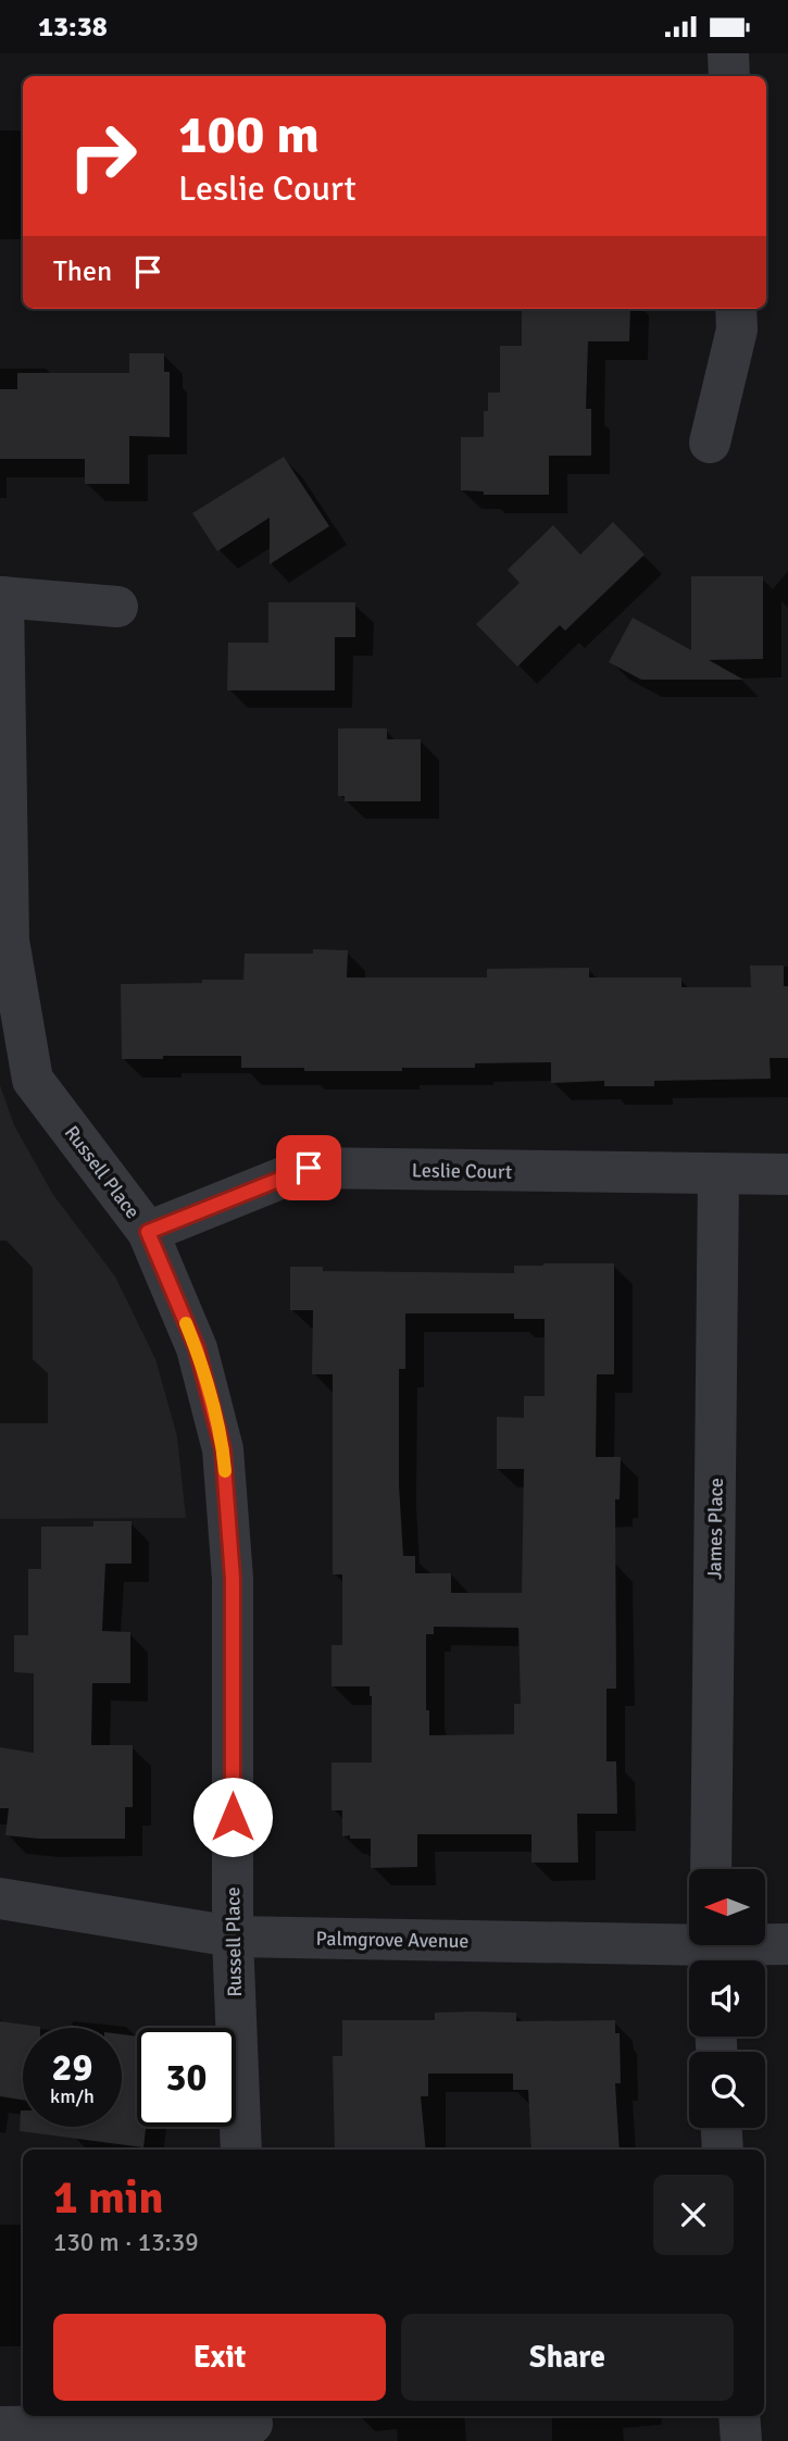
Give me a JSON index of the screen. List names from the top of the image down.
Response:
{
  "streets": {
    "street": [
      "Leslie Court",
      "Russell Place",
      "James Place",
      "Palmgrove Avenue"
    ]
  },
  "crossings": [
    ["Leslie Court", "Russell Place"],
    ["Leslie Court", "James Place"],
    ["Russell Place", "Palmgrove Avenue"]
  ],
  "north": "left",
  "page": {
    "status": "13:38",
    "turn": ["100 m", "Leslie Court"],
    "then": "Then",
    "speed": "29 km/h",
    "limit": "30",
    "heading": ["1 min", "130 m · 13:39"],
    "buttons": ["Exit", "Share"]
  }
}
